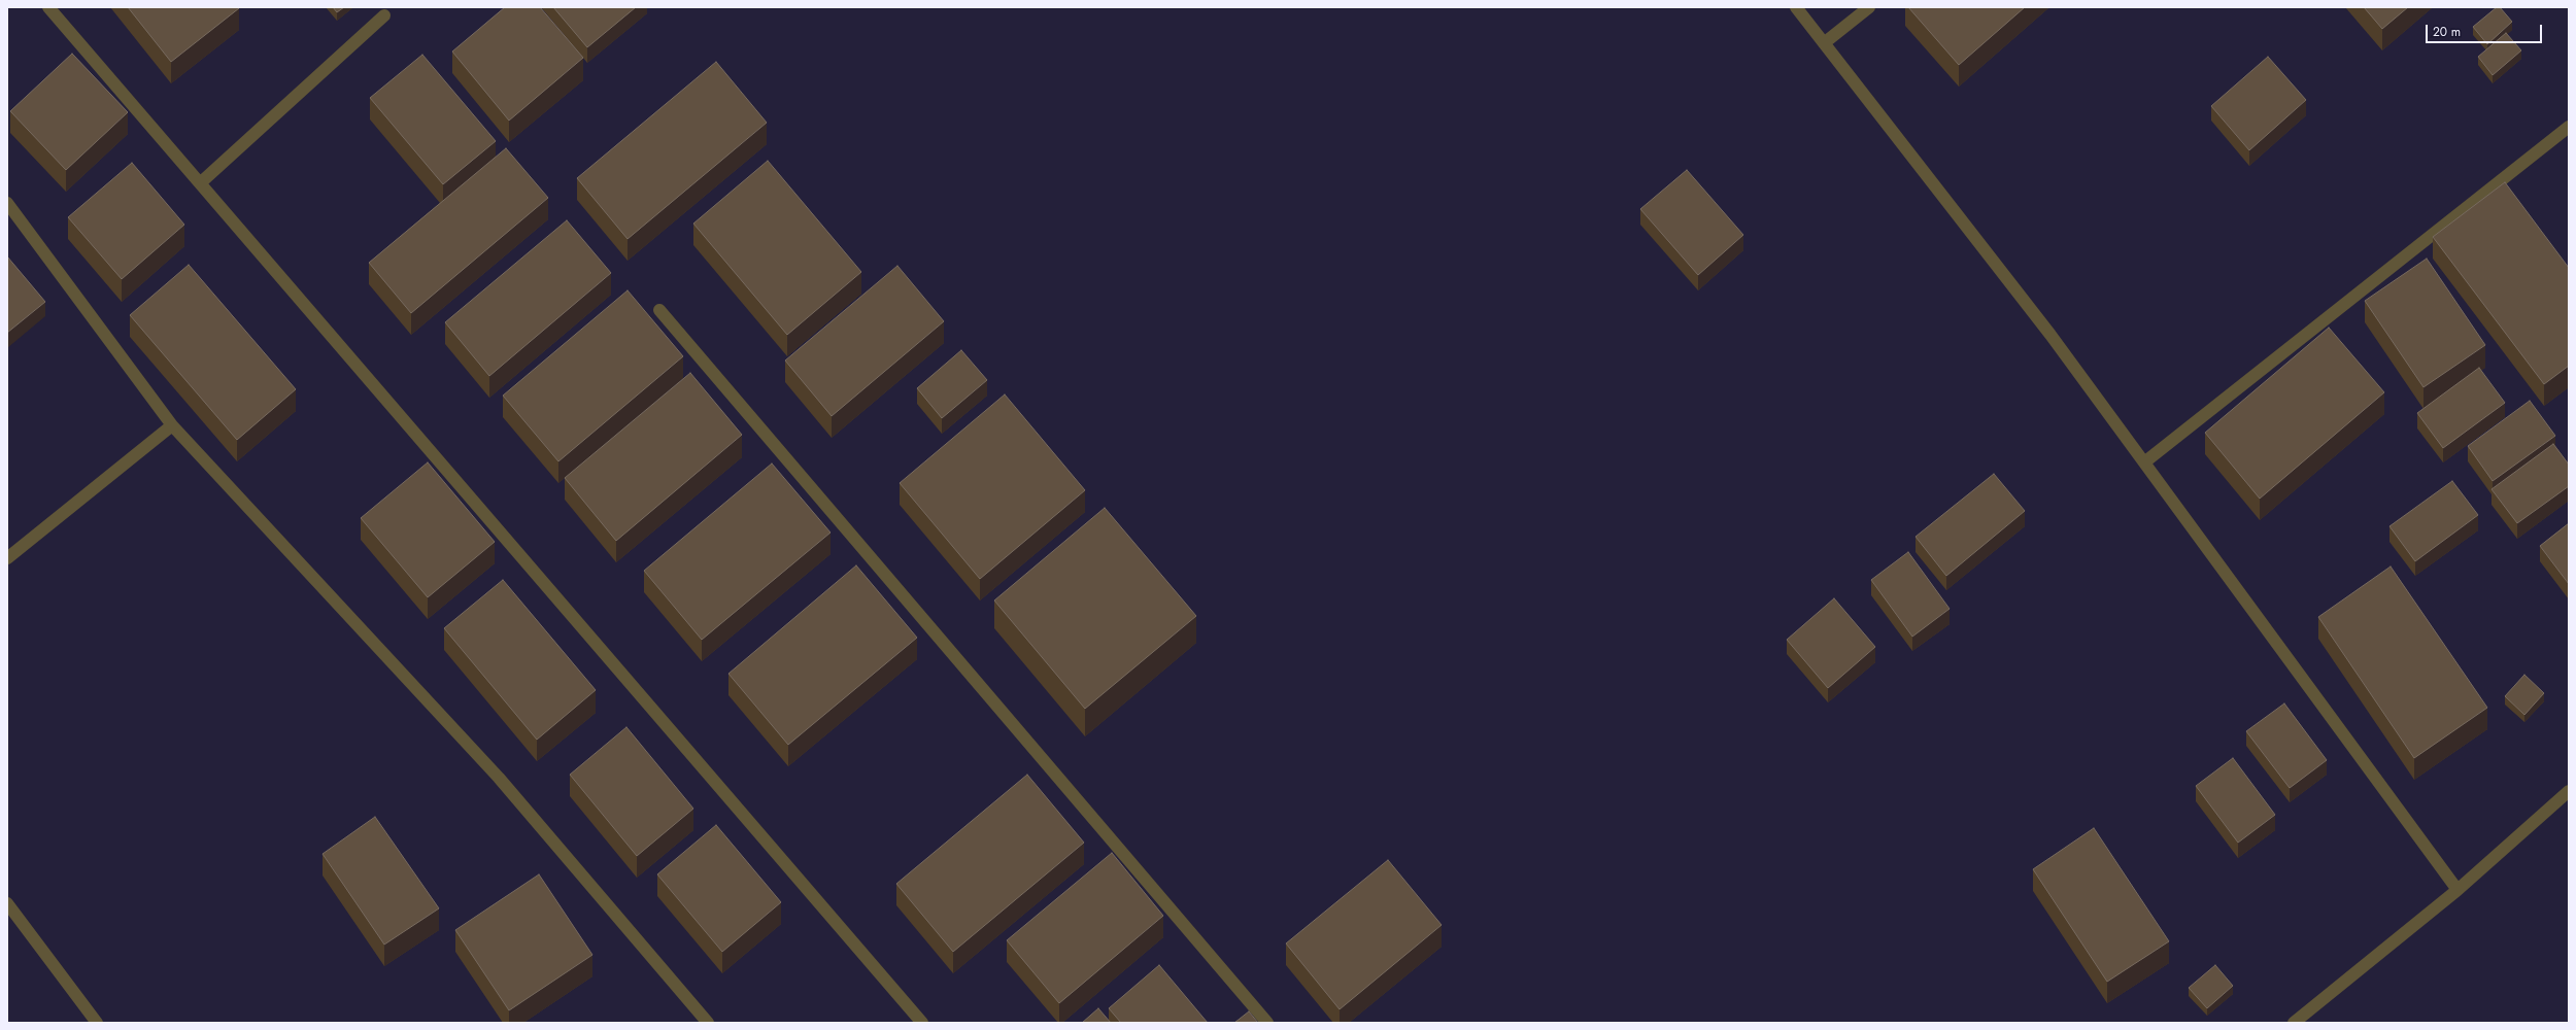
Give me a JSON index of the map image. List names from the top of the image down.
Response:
{
  "scale_bar": "20 m"
}
